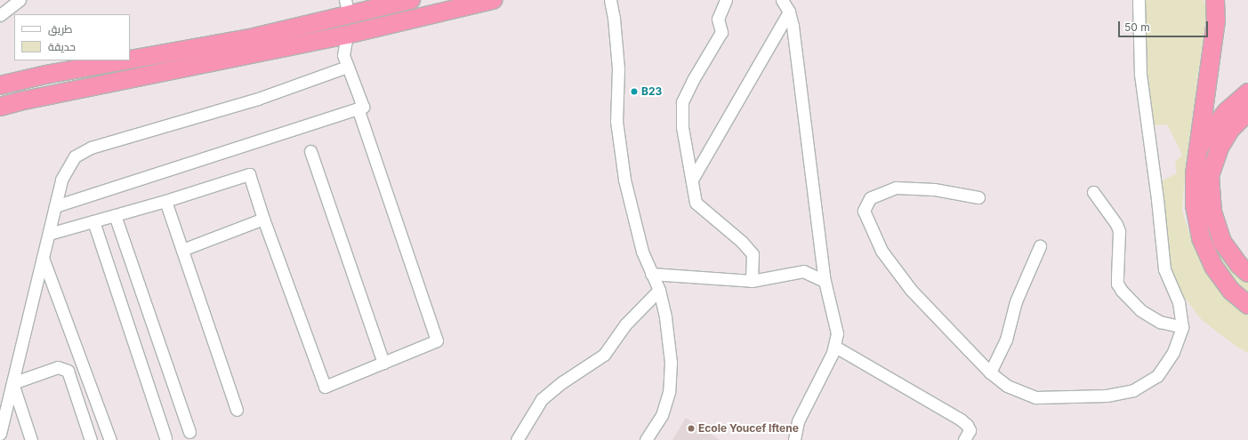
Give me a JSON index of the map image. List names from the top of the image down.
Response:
{
  "places": ["B23", "Ecole Youcef Iftene"],
  "legend": ["طريق", "حديقة"],
  "scale_bar": "50 m"
}
